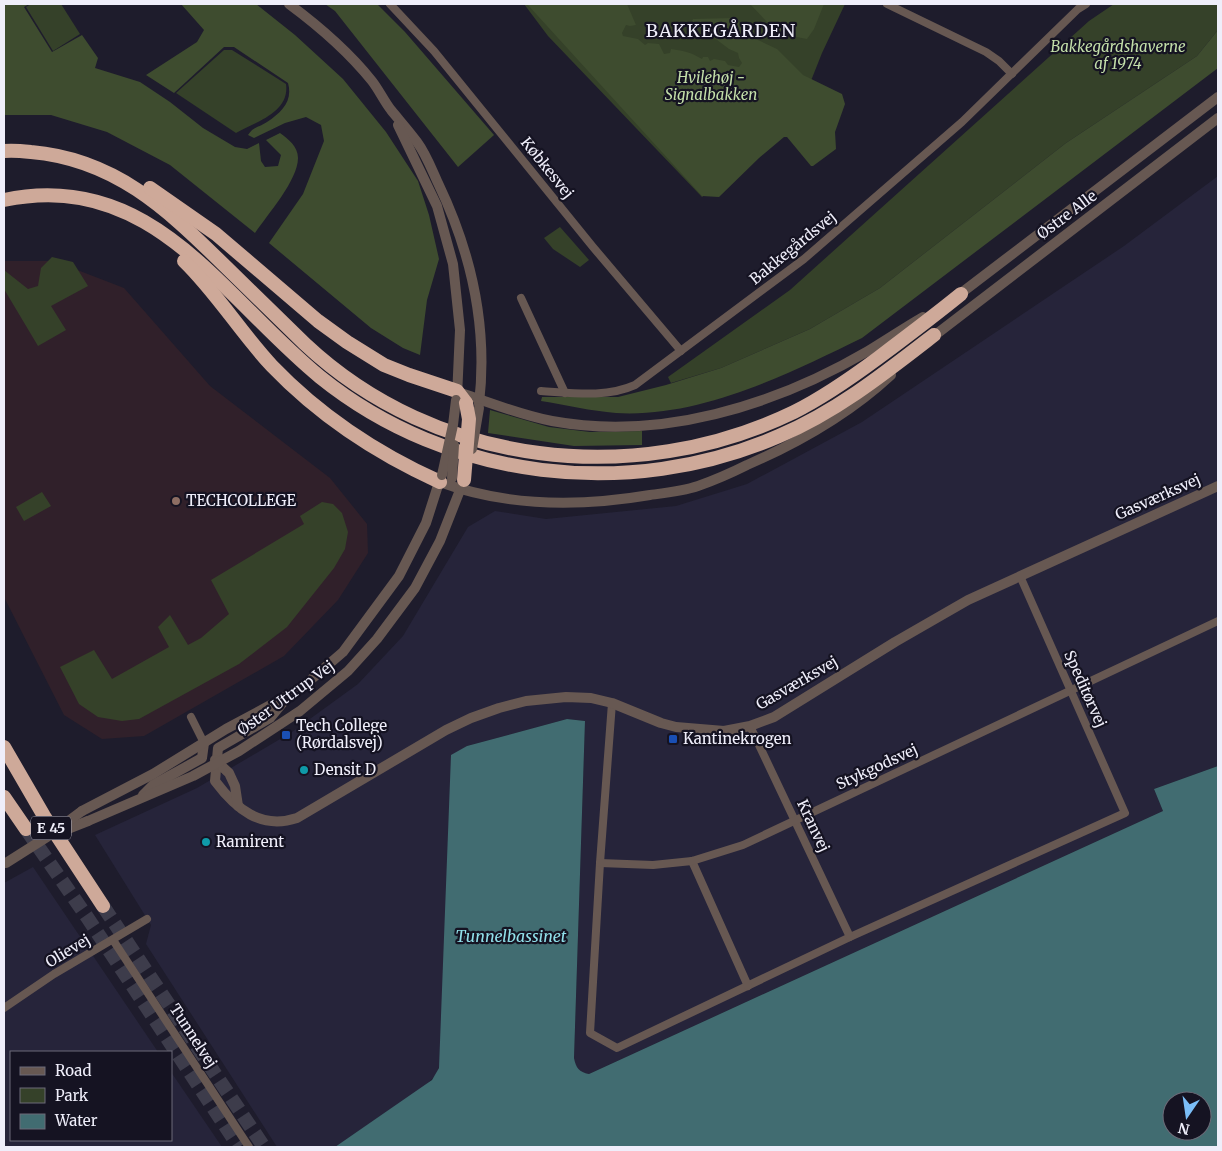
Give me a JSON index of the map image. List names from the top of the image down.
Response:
{
  "streets": {
    "highway": ["E 45"],
    "street": [
      "Købkesvej",
      "Østre Alle",
      "Bakkegårdsvej",
      "Gasværksvej",
      "Speditørvej",
      "Øster Uttrup Vej",
      "Stykgodsvej",
      "Kranvej",
      "Olievej",
      "Tunnelvej"
    ]
  },
  "crossings": [
    ["Købkesvej", "Bakkegårdsvej"],
    ["Østre Alle", "Øster Uttrup Vej"],
    ["Gasværksvej", "Speditørvej"],
    ["Gasværksvej", "Øster Uttrup Vej"],
    ["Gasværksvej", "Kranvej"],
    ["Speditørvej", "Stykgodsvej"],
    ["Speditørvej", "Kranvej"],
    ["Øster Uttrup Vej", "E 45"],
    ["Stykgodsvej", "Kranvej"],
    ["Olievej", "Tunnelvej"]
  ],
  "districts": ["BAKKEGÅRDEN"],
  "water": ["Tunnelbassinet"],
  "parks": ["Bakkegårdshaverne af 1974", "Hvilehøj - Signalbakken"],
  "places": {
    "other": ["TECHCOLLEGE", "Densit D", "Ramirent"],
    "transit": ["Tech College (Rørdalsvej)", "Kantinekrogen"]
  },
  "legend": ["Road", "Park", "Water"],
  "north": "bottom"
}
